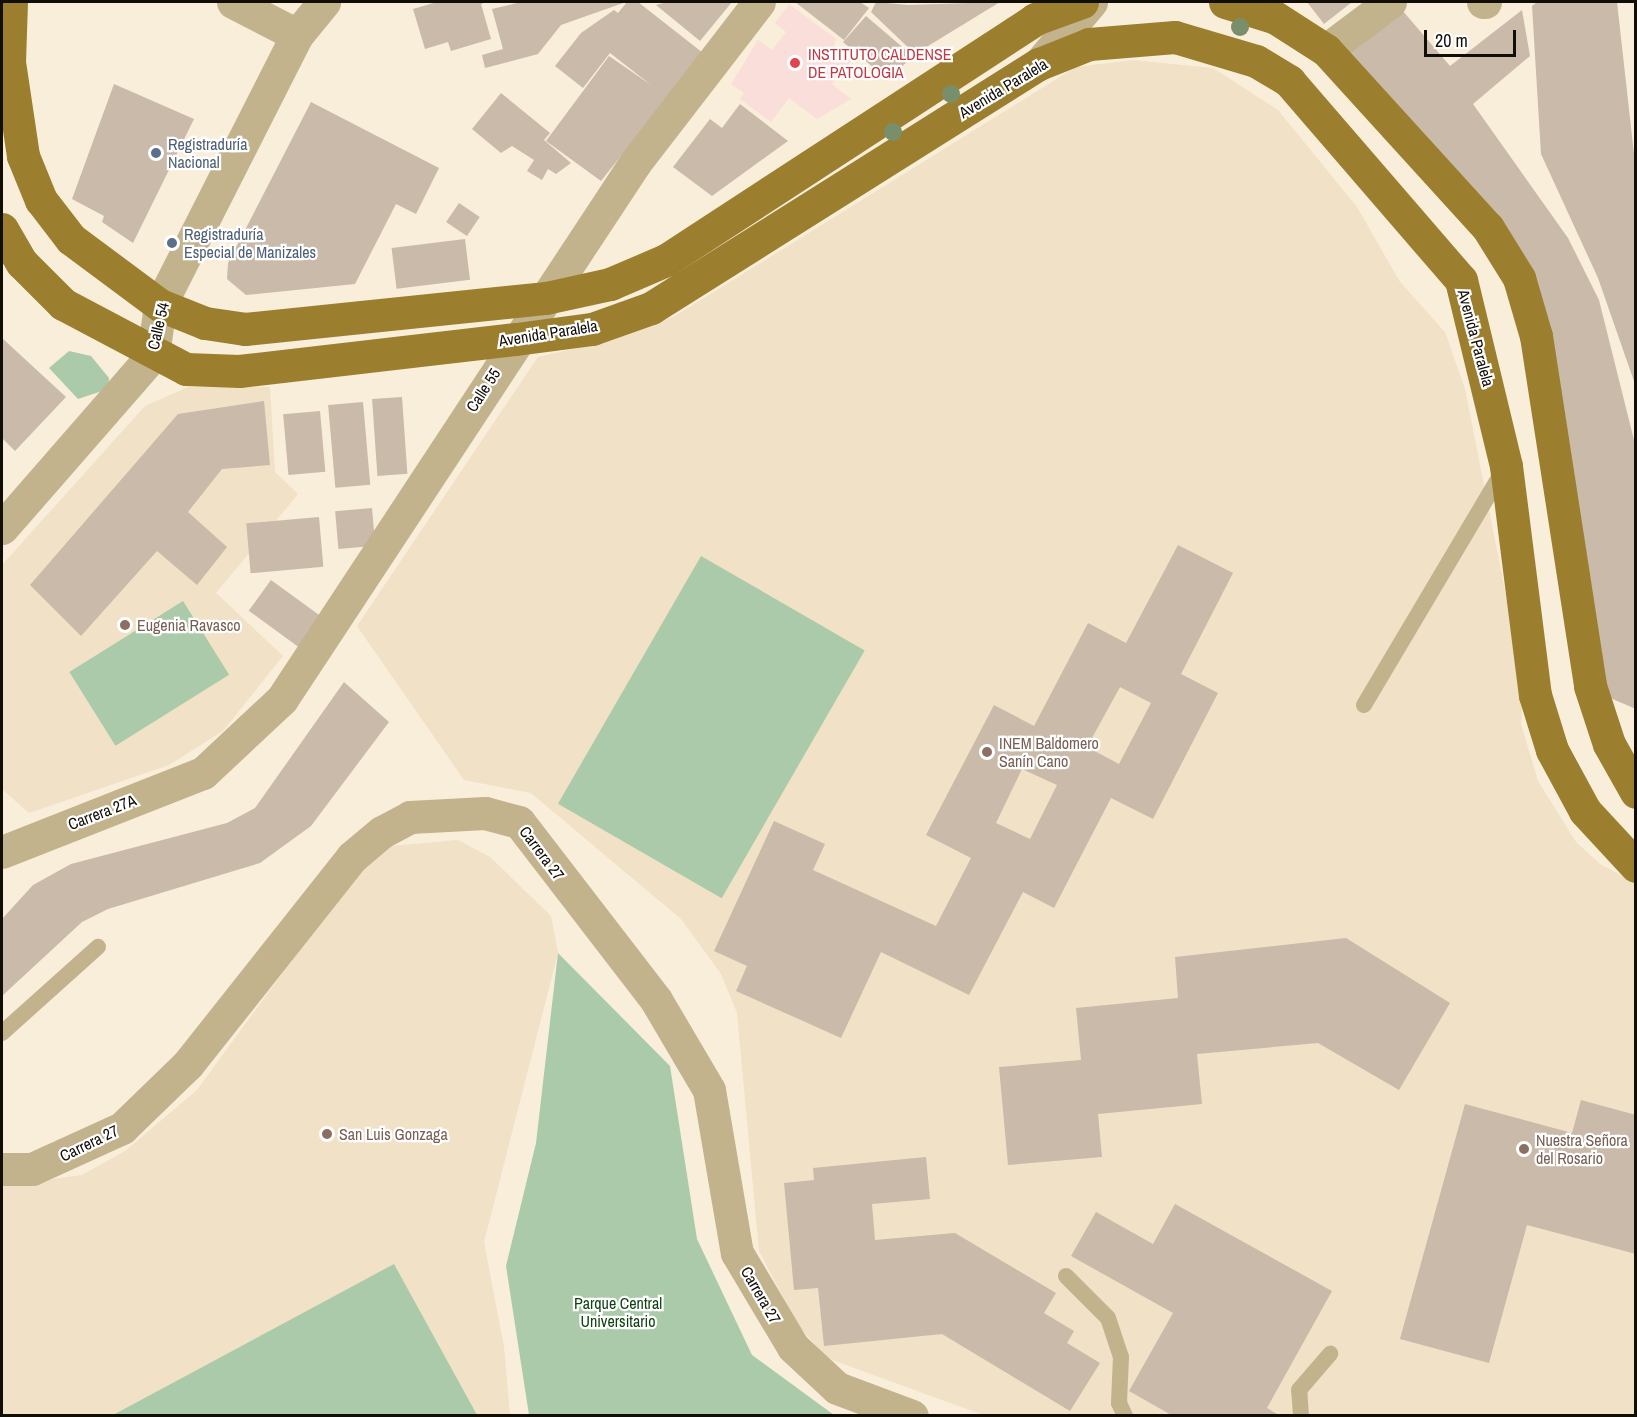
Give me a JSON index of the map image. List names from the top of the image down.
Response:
{
  "streets": {
    "main road": ["Avenida Paralela"],
    "street": [
      "Calle 54",
      "Calle 55",
      "Carrera 27A",
      "Carrera 27"
    ]
  },
  "crossings": [
    ["Avenida Paralela", "Calle 54"],
    ["Avenida Paralela", "Calle 55"],
    ["Calle 55", "Carrera 27A"]
  ],
  "parks": ["Parque Central Universitario"],
  "places": [
    "INSTITUTO CALDENSE DE PATOLOGIA",
    "Registraduría Nacional",
    "Registraduría Especial de Manizales",
    "Eugenia Ravasco",
    "INEM Baldomero Sanín Cano",
    "San Luis Gonzaga",
    "Nuestra Señora del Rosario"
  ],
  "scale_bar": "20 m"
}
